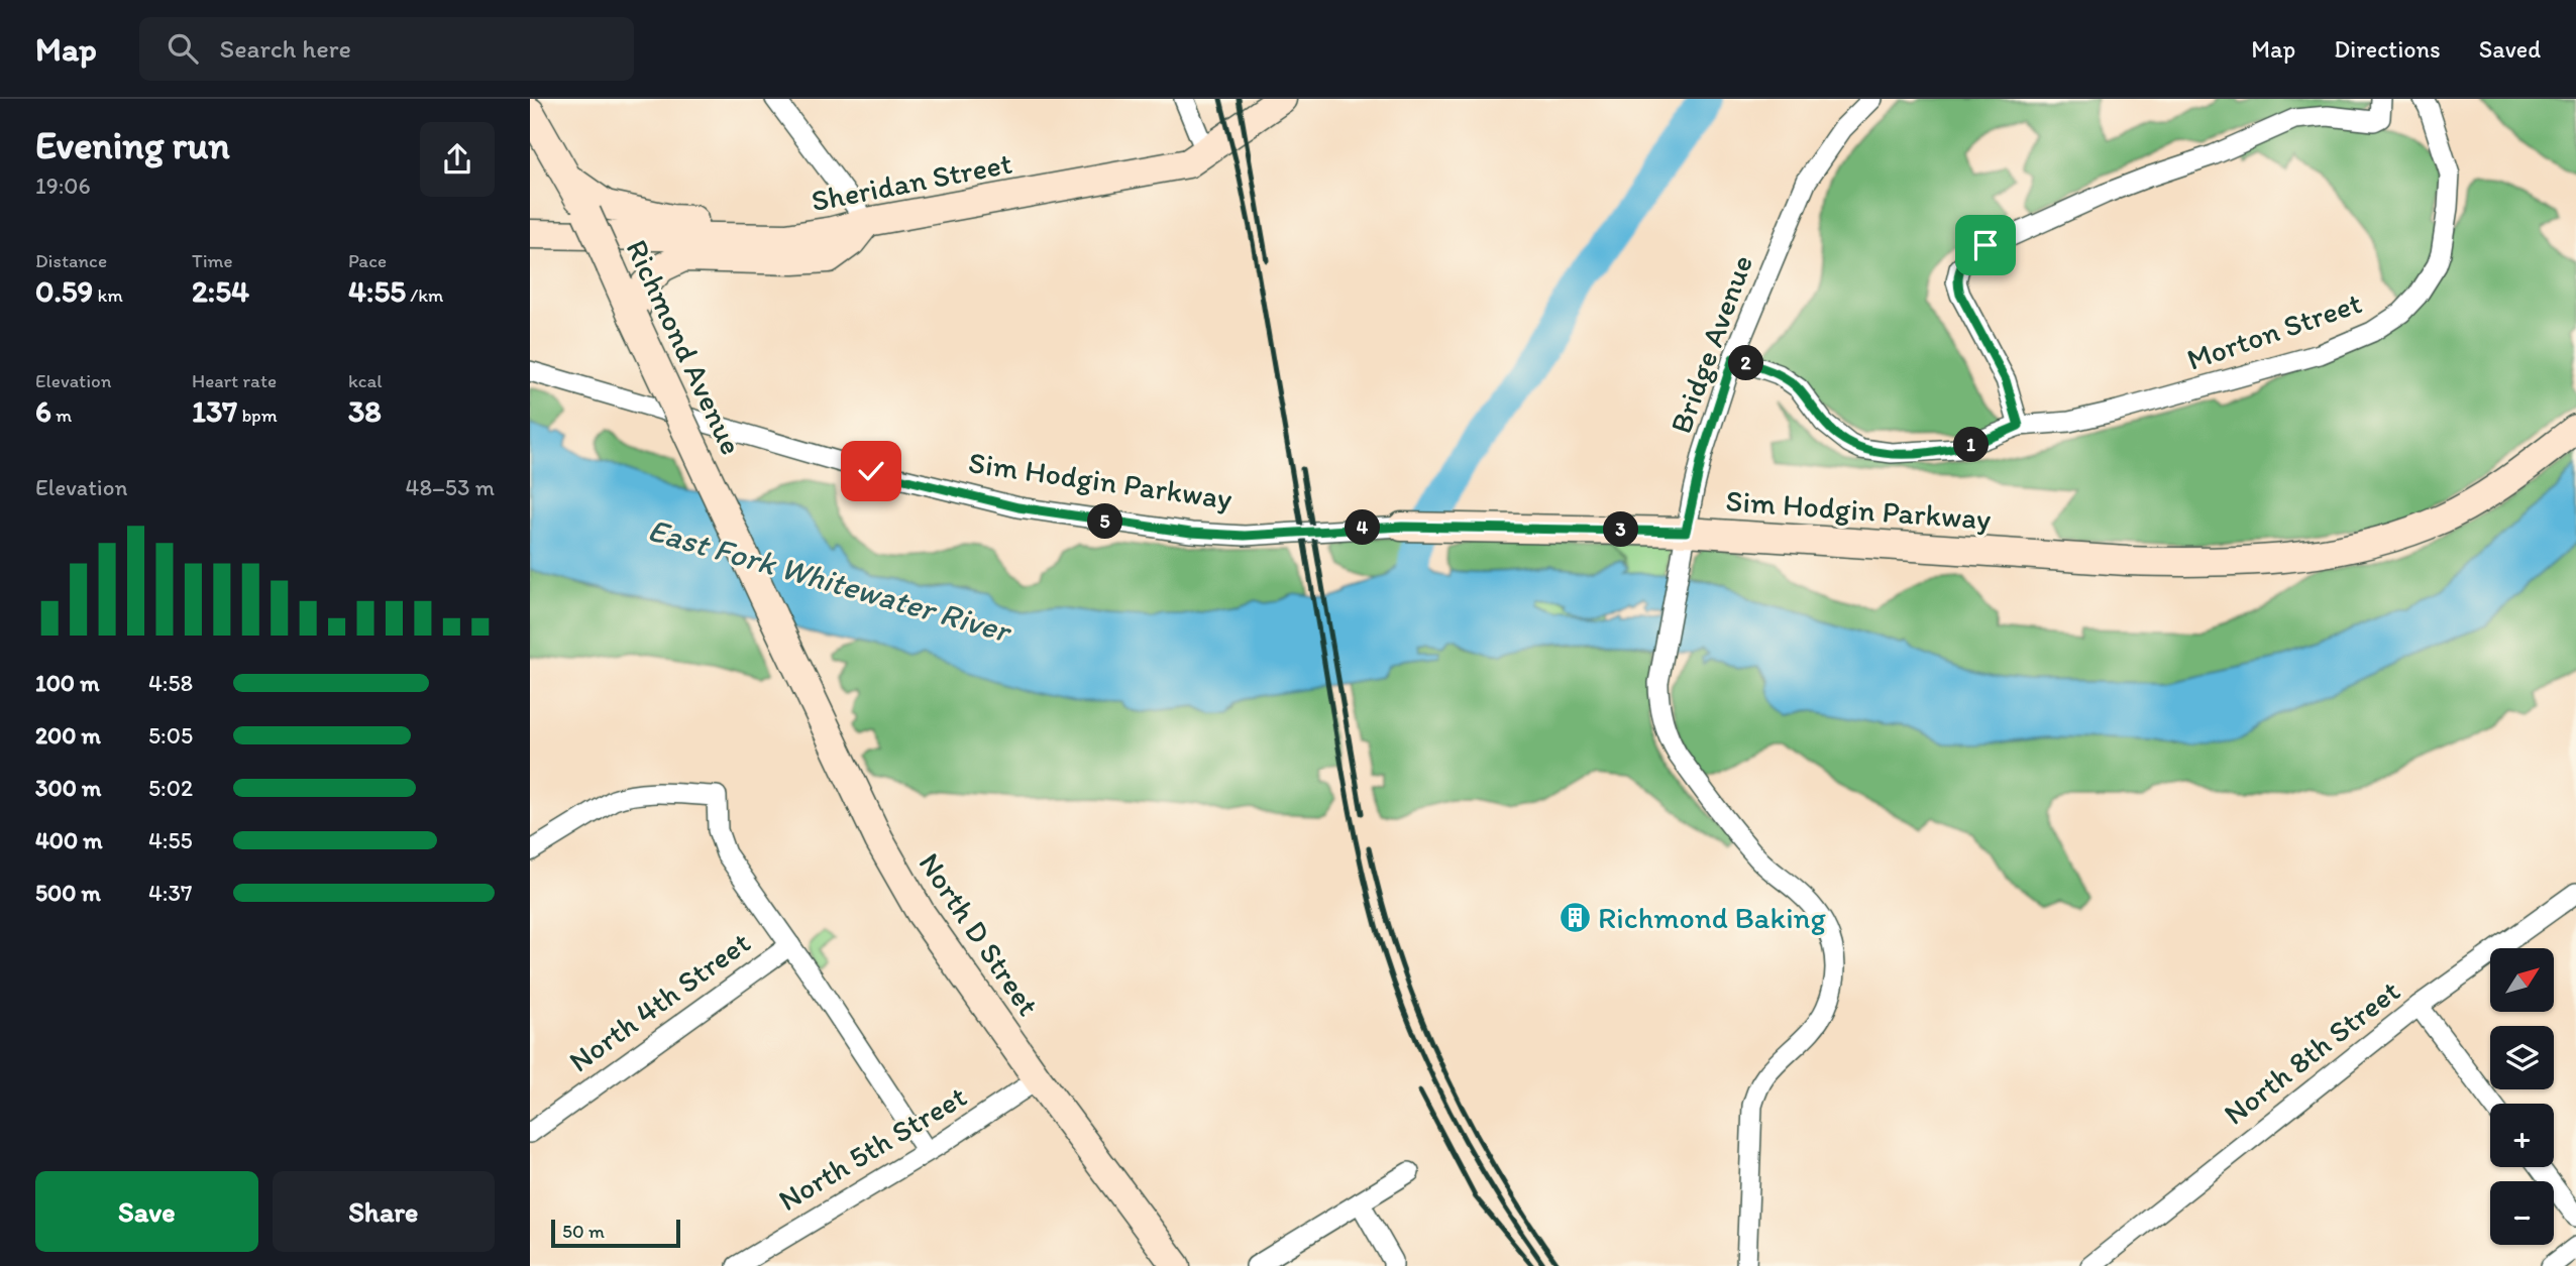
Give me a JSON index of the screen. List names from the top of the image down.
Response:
{
  "streets": {
    "street": [
      "Sheridan Street",
      "Morton Street",
      "Bridge Avenue",
      "Richmond Avenue",
      "Sim Hodgin Parkway",
      "North D Street",
      "North 4th Street",
      "North 8th Street",
      "North 5th Street"
    ]
  },
  "crossings": [
    ["Morton Street", "Bridge Avenue"],
    ["Bridge Avenue", "Sim Hodgin Parkway"],
    ["Richmond Avenue", "North D Street"],
    ["North D Street", "North 5th Street"]
  ],
  "water": ["East Fork Whitewater River"],
  "places": {
    "building": ["Richmond Baking"]
  },
  "scale_bar": "50 m",
  "north": "top right",
  "page": {
    "header": "Map",
    "search": "Search here",
    "nav": ["Map", "Directions", "Saved"],
    "heading": ["Evening run", "19:06"],
    "stats": [
      ["Distance", "0.59 km"],
      ["Time", "2:54"],
      ["Pace", "4:55 /km"],
      ["Elevation", "6 m"],
      ["Heart rate", "137 bpm"],
      ["kcal", "38"]
    ],
    "pins": [
      "2",
      "1",
      "5",
      "4",
      "3"
    ],
    "chart": ["Elevation", "48–53 m"],
    "list": [
      {
        "name": "100 m",
        "note": "4:58"
      },
      {
        "name": "200 m",
        "note": "5:05"
      },
      {
        "name": "300 m",
        "note": "5:02"
      },
      {
        "name": "400 m",
        "note": "4:55"
      },
      {
        "name": "500 m",
        "note": "4:37"
      }
    ],
    "map_buttons": ["+", "−"],
    "buttons": ["Save", "Share"],
    "scale": "50 m"
  }
}
